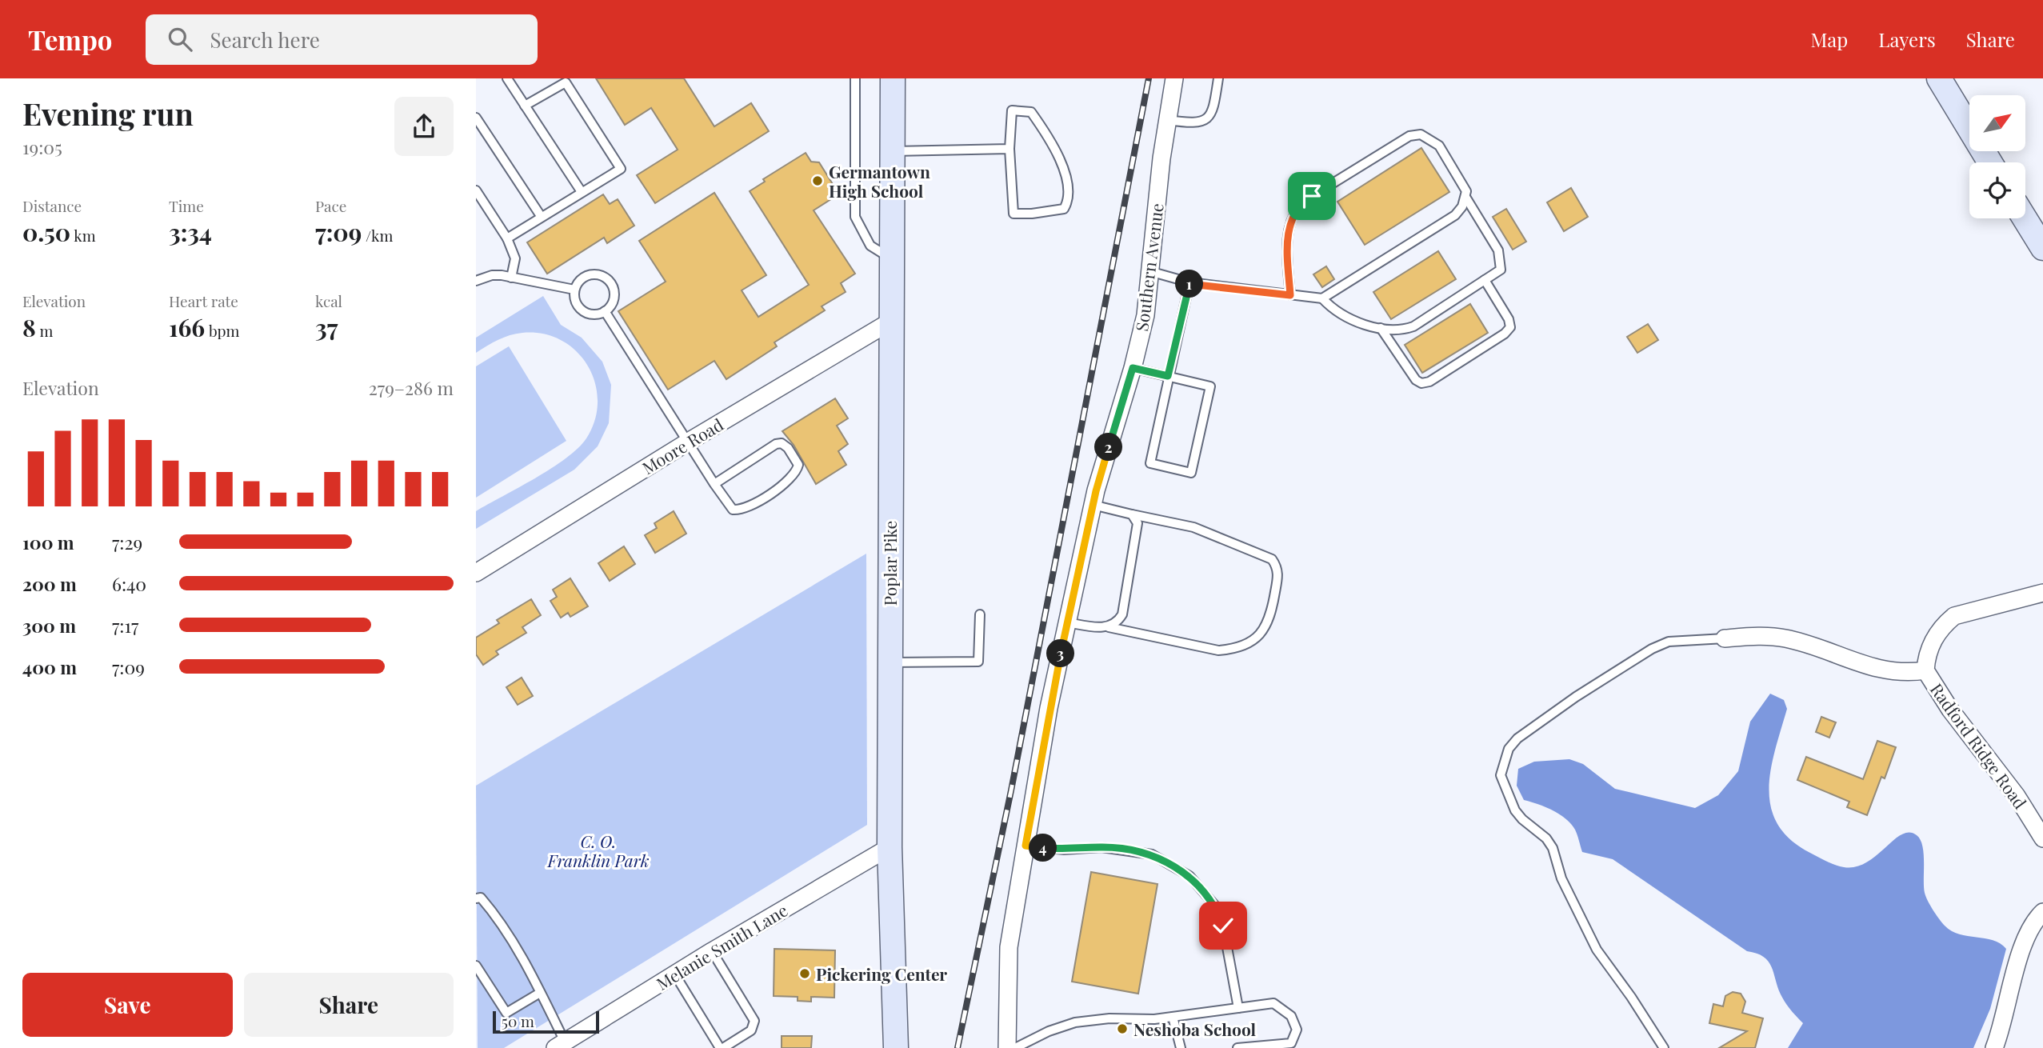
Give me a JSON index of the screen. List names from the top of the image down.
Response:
{
  "streets": {
    "main road": ["Poplar Pike"],
    "street": [
      "Southern Avenue",
      "Moore Road",
      "Radford Ridge Road",
      "Melanie Smith Lane"
    ]
  },
  "crossings": [
    ["Moore Road", "Poplar Pike"],
    ["Poplar Pike", "Melanie Smith Lane"]
  ],
  "parks": ["C. O. Franklin Park"],
  "places": ["Germantown High School", "Pickering Center", "Neshoba School"],
  "scale_bar": "50 m",
  "north": "top right",
  "page": {
    "header": "Tempo",
    "search": "Search here",
    "nav": ["Map", "Layers", "Share"],
    "heading": ["Evening run", "19:05"],
    "stats": [
      ["Distance", "0.50 km"],
      ["Time", "3:34"],
      ["Pace", "7:09 /km"],
      ["Elevation", "8 m"],
      ["Heart rate", "166 bpm"],
      ["kcal", "37"]
    ],
    "pins": [
      "1",
      "2",
      "3",
      "4"
    ],
    "chart": ["Elevation", "279–286 m"],
    "list": [
      {
        "name": "100 m",
        "note": "7:29"
      },
      {
        "name": "200 m",
        "note": "6:40"
      },
      {
        "name": "300 m",
        "note": "7:17"
      },
      {
        "name": "400 m",
        "note": "7:09"
      }
    ],
    "buttons": ["Save", "Share"],
    "scale": "50 m"
  }
}
